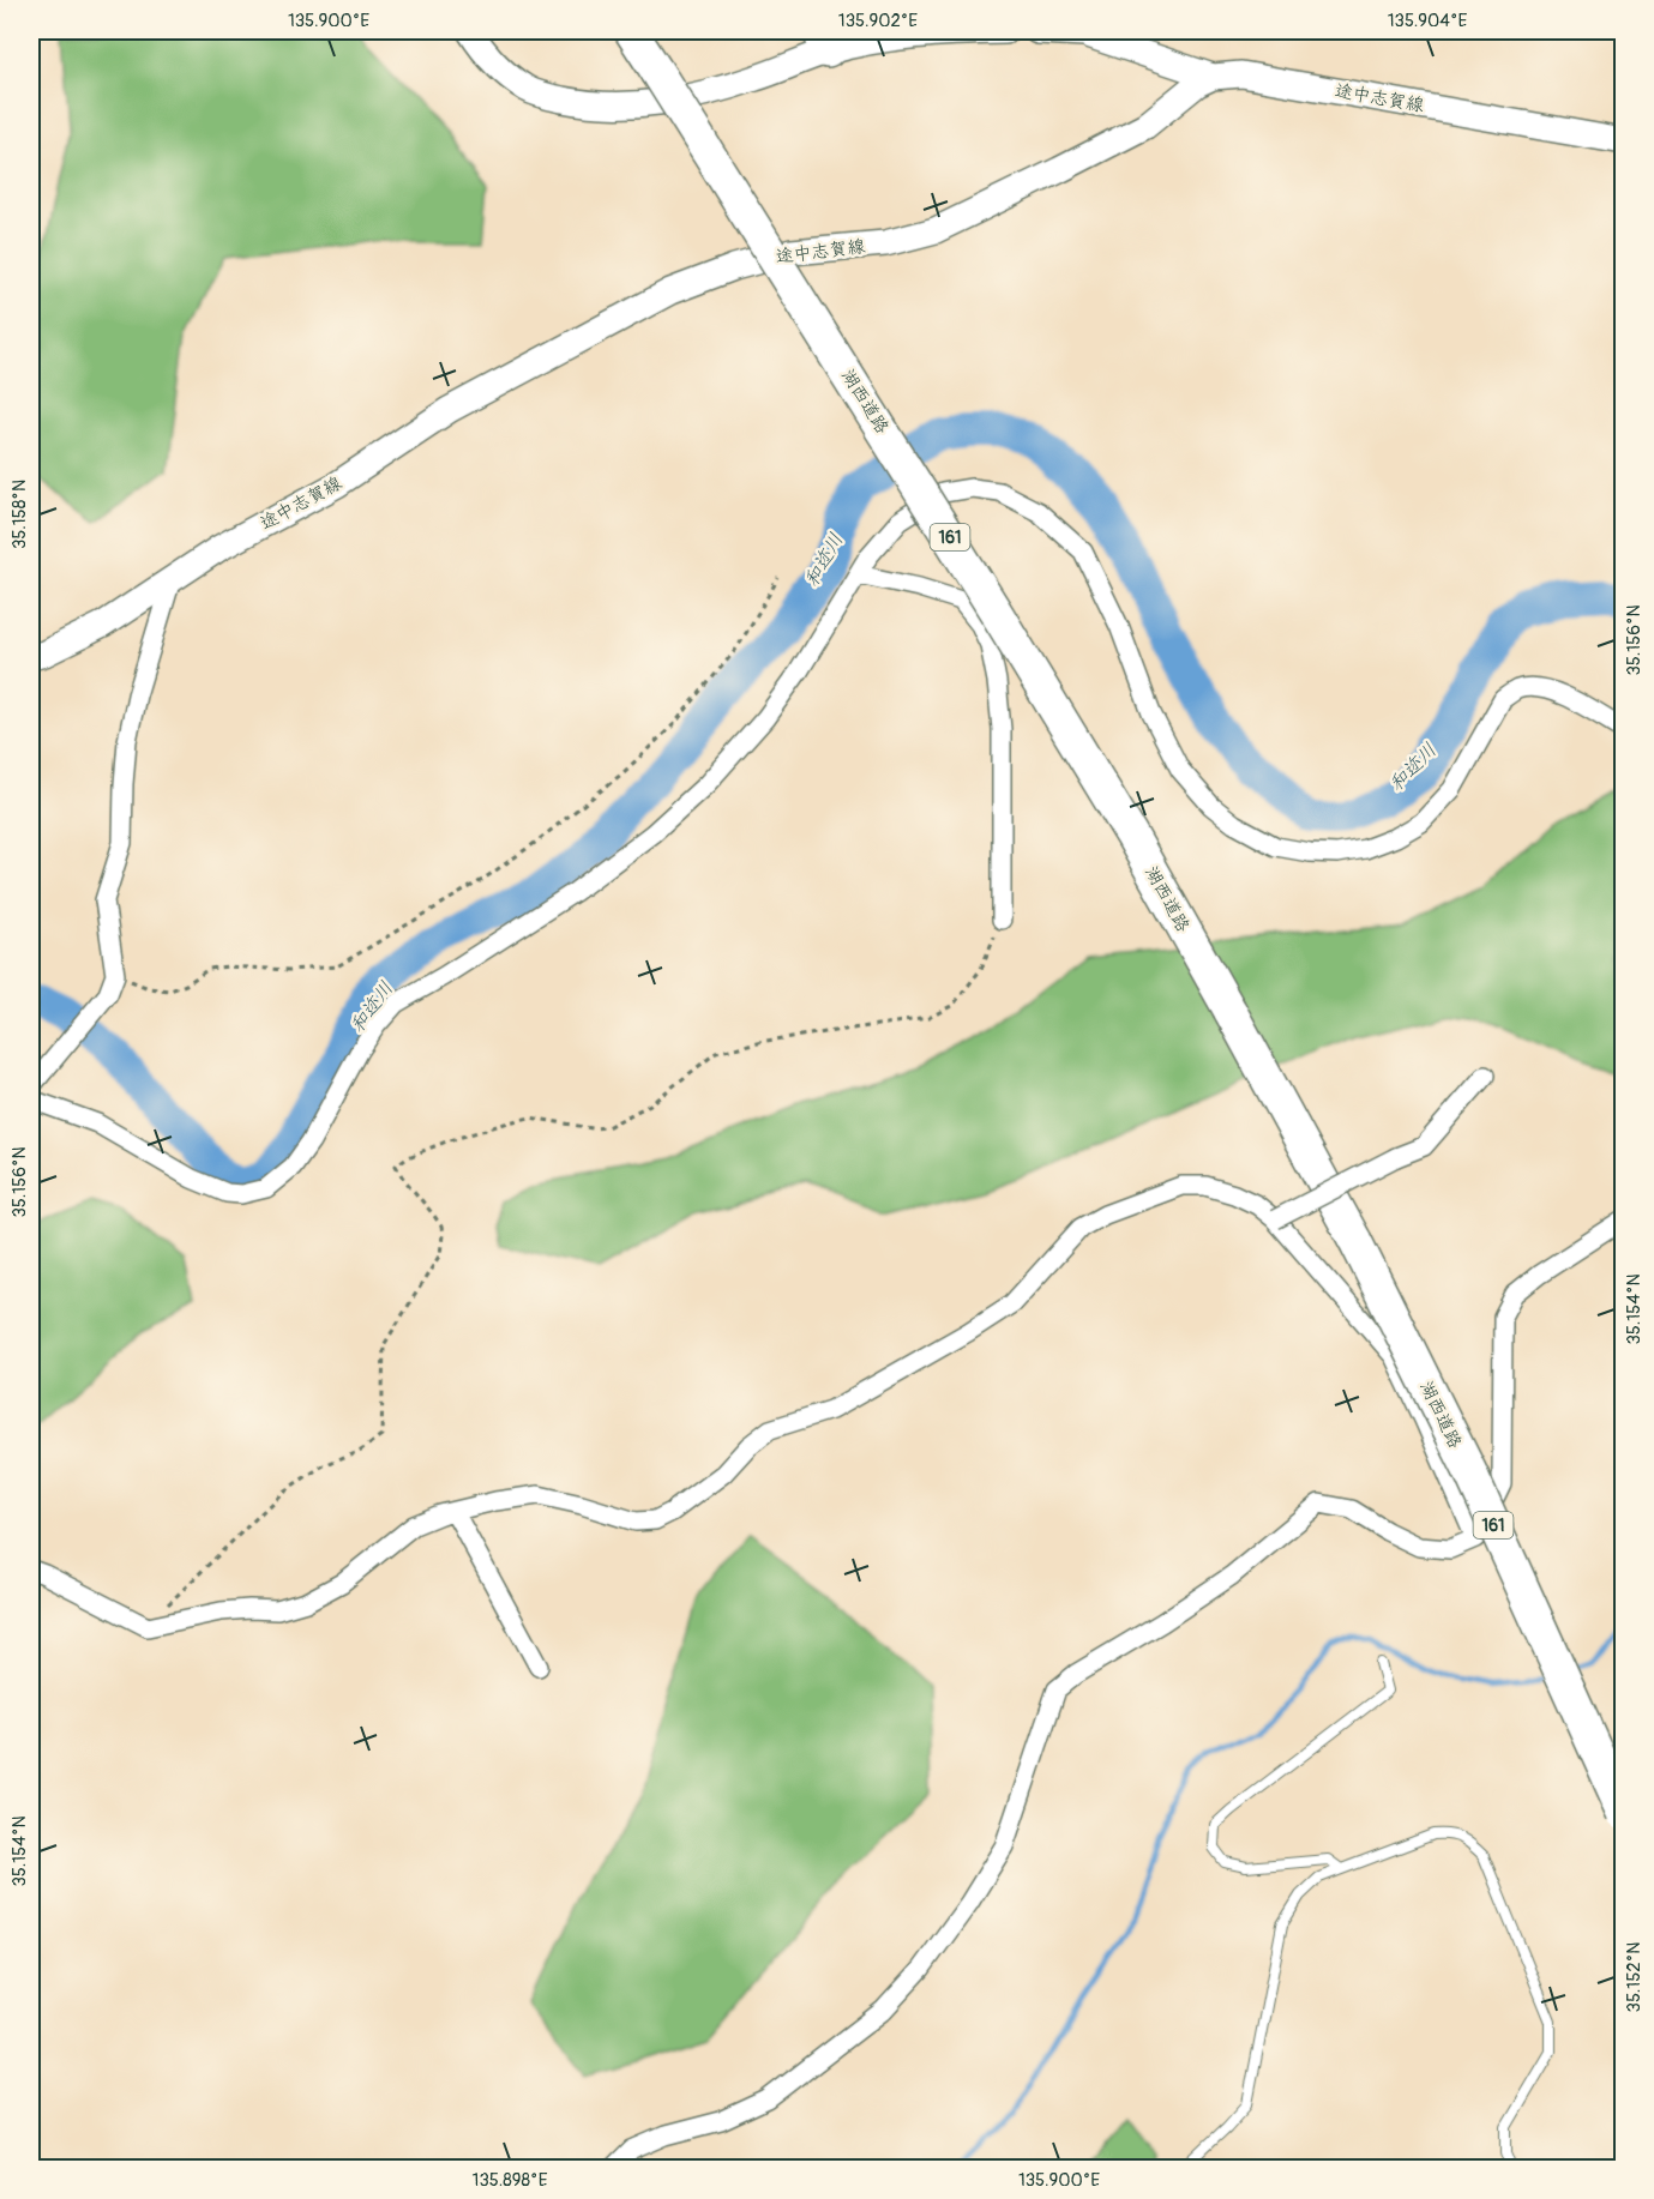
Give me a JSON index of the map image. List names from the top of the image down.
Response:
{
  "streets": {
    "highway": ["湖西道路", "161"],
    "main road": ["途中志賀線"]
  },
  "water": ["和迩川"],
  "coordinates": [
    "135.900°E",
    "135.902°E",
    "135.904°E",
    "35.158°N",
    "35.156°N",
    "35.154°N",
    "35.152°N",
    "135.898°E"
  ]
}
